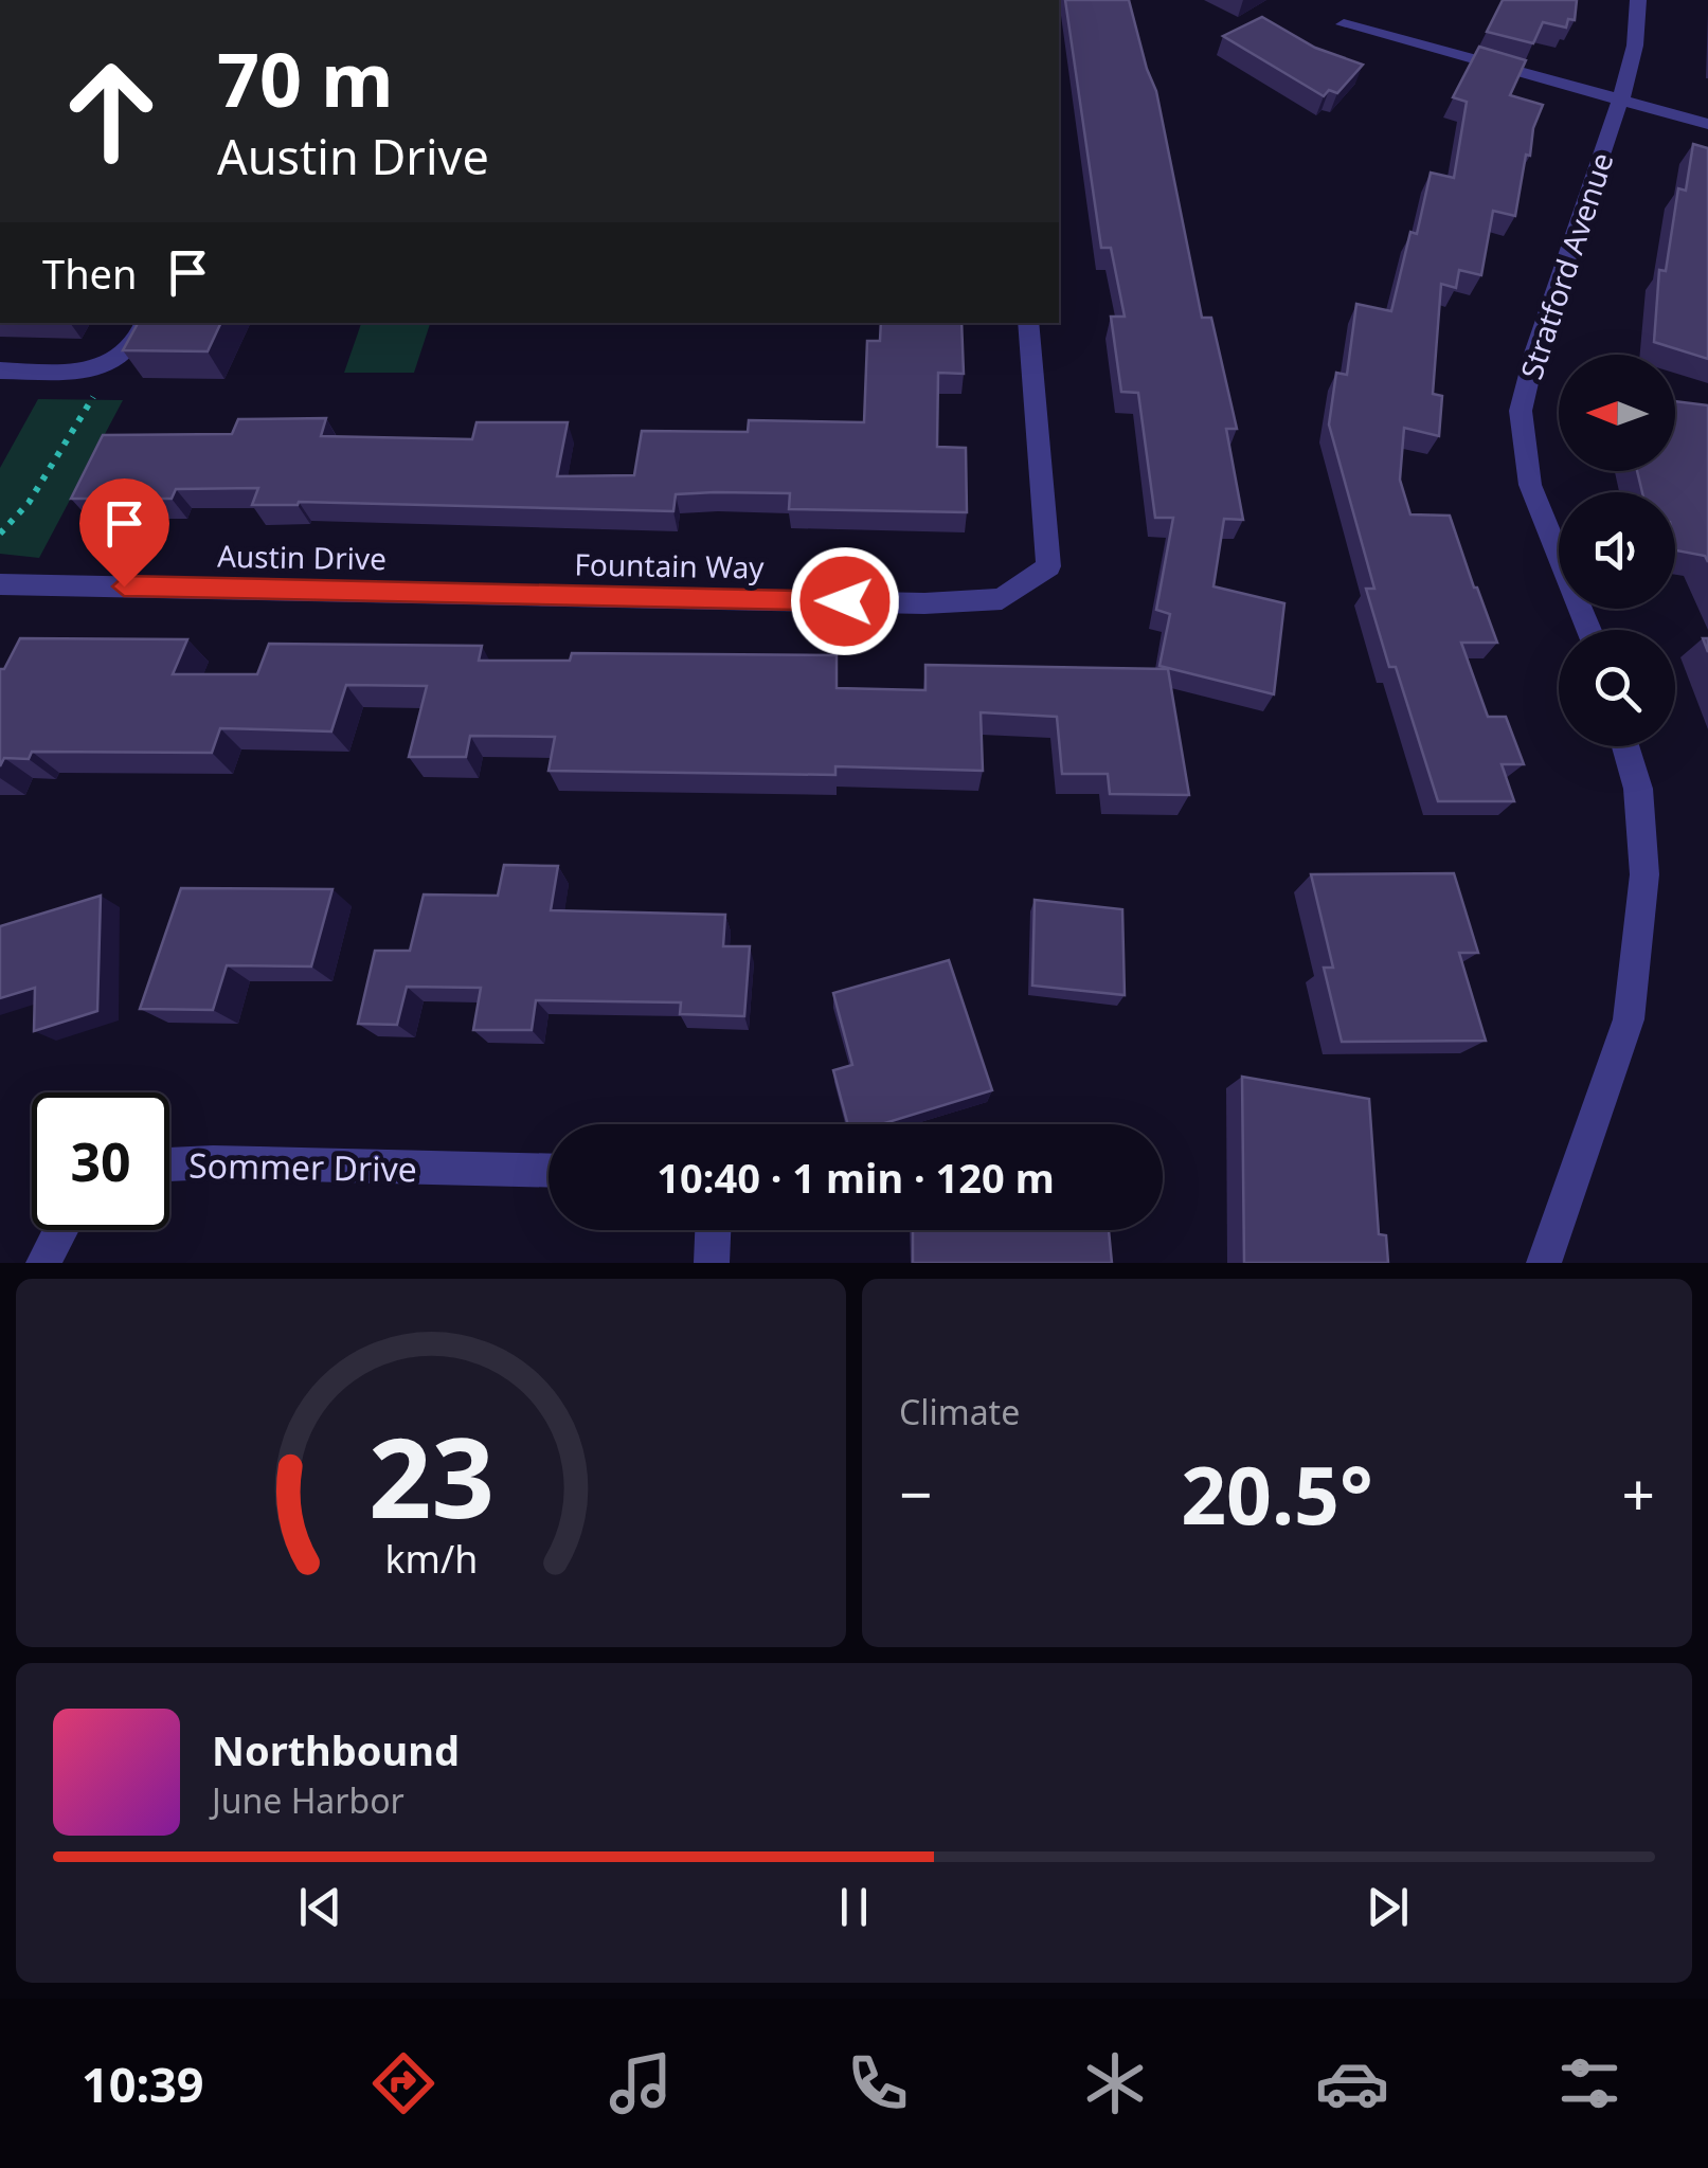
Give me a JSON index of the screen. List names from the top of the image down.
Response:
{
  "streets": {
    "street": [
      "Stratford Avenue",
      "Austin Drive",
      "Fountain Way",
      "Sommer Drive"
    ]
  },
  "crossings": [
    ["Austin Drive", "Fountain Way"]
  ],
  "north": "left",
  "page": {
    "turn": ["70 m", "Austin Drive"],
    "then": "Then",
    "limit": "30",
    "trip": "10:40 · 1 min · 120 m",
    "tile": "Climate",
    "heat": ["−", "20.5°", "+"],
    "song": ["Northbound", "June Harbor"],
    "tabs": "10:39",
    "gauge": ["23", "km/h"]
  }
}
